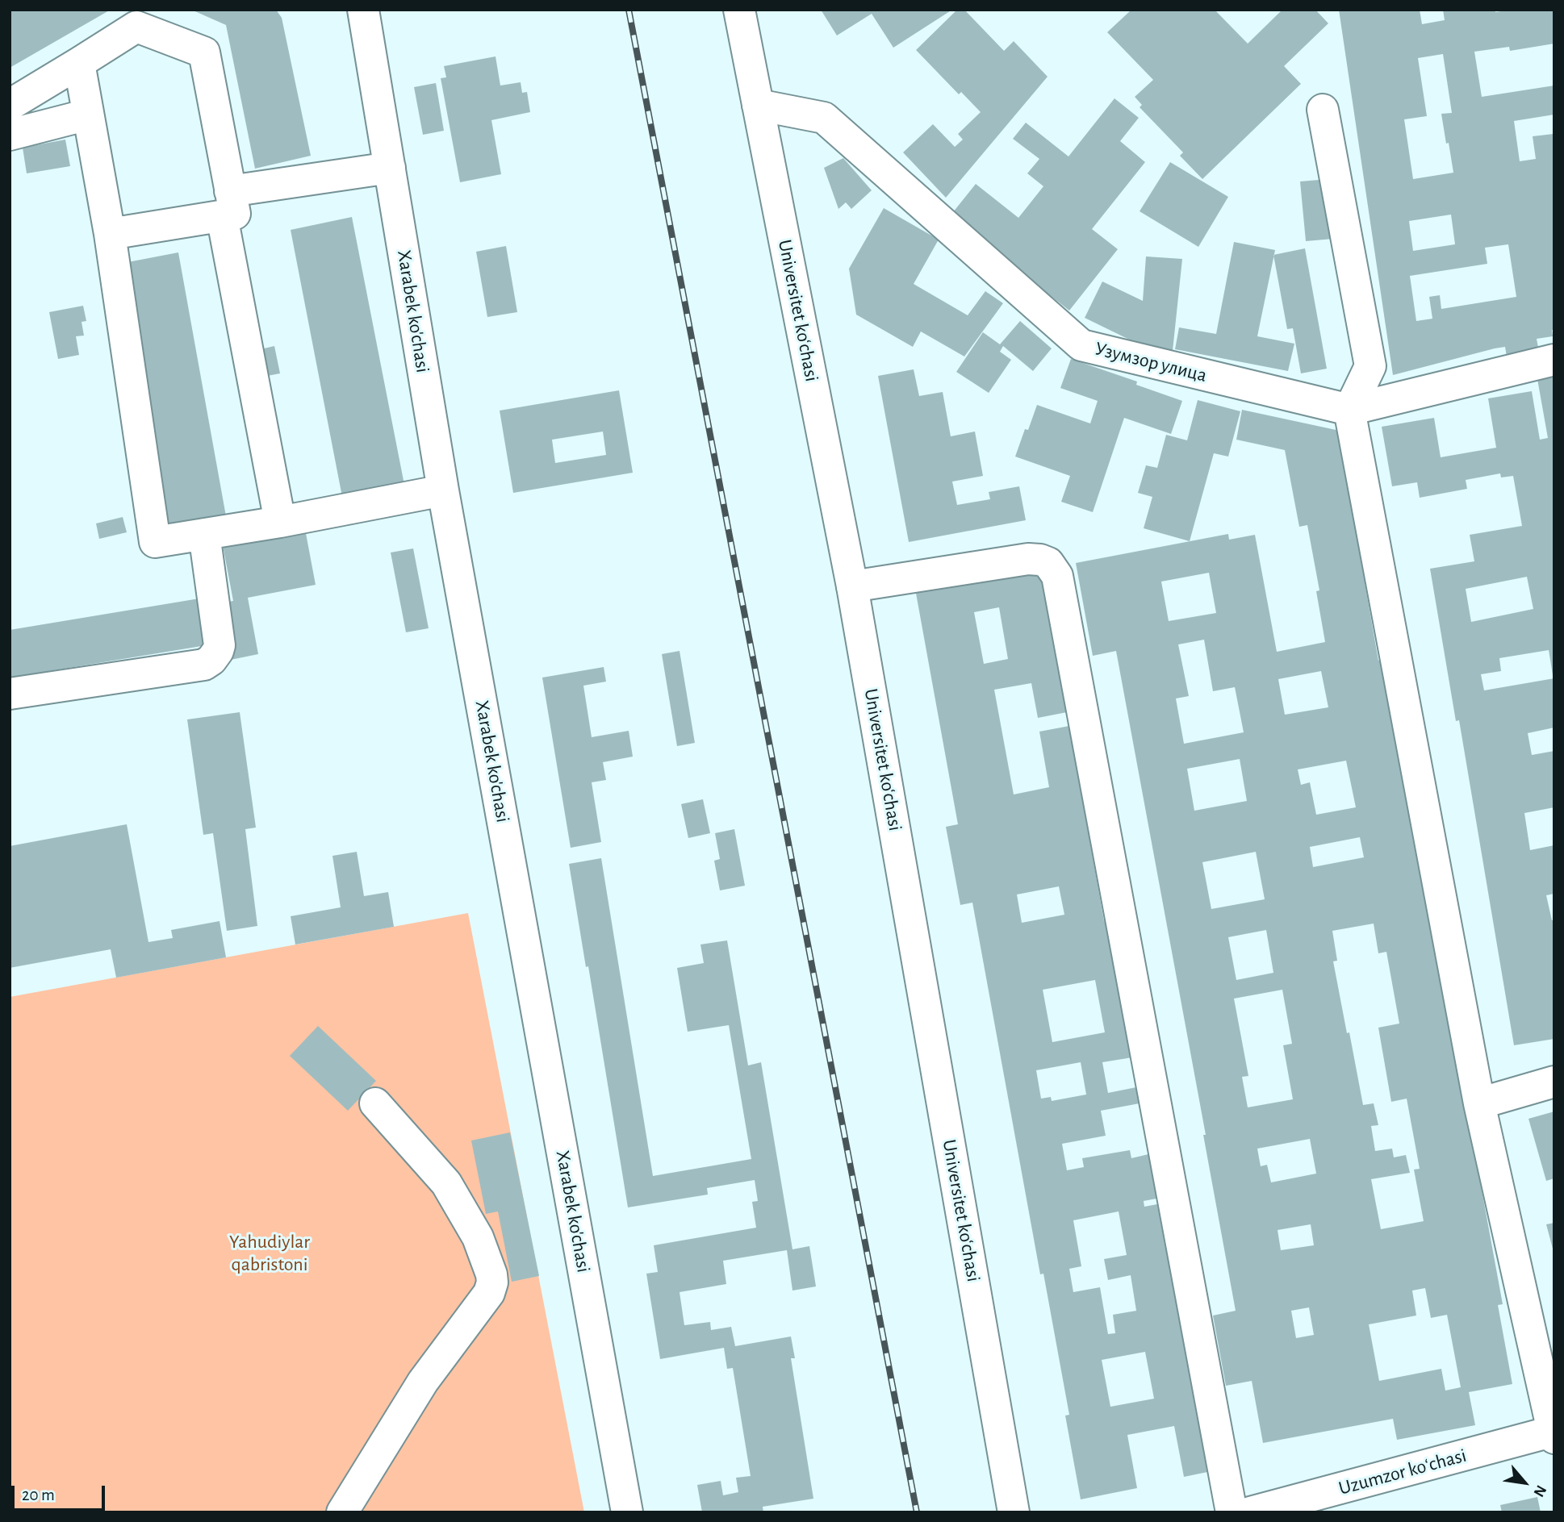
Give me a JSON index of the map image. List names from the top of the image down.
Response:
{
  "streets": {
    "street": [
      "Universitet kо‘chasi",
      "Xarabek ko'chasi",
      "Узумзор улица",
      "Uzumzor koʻchasi"
    ]
  },
  "crossings": [
    ["Universitet kо‘chasi", "Узумзор улица"]
  ],
  "parks": ["Yahudiylar qabristoni"],
  "scale_bar": "20 m",
  "north": "bottom right"
}
